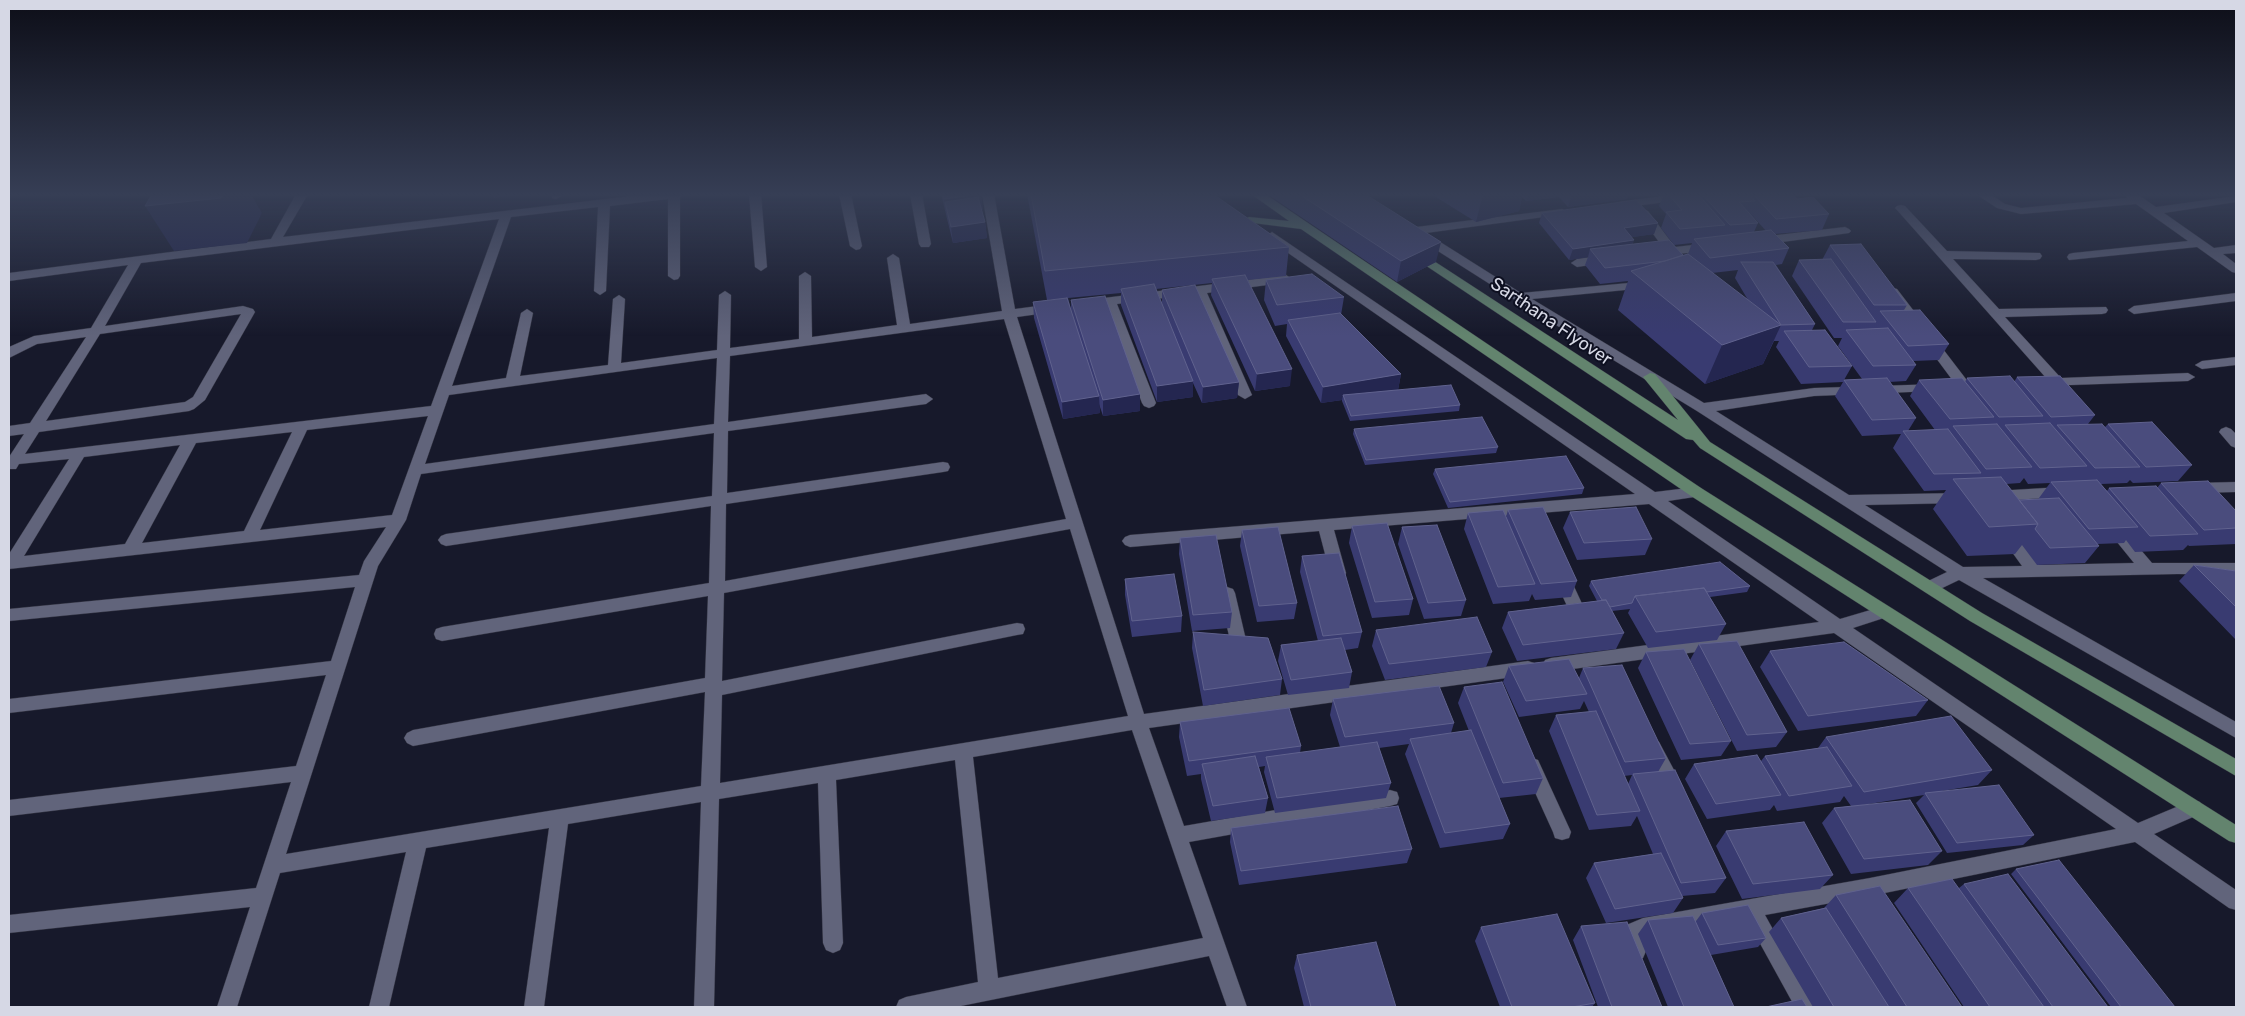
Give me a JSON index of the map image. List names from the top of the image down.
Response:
{
  "streets": {
    "main road": ["Sarthana Flyover"]
  }
}
